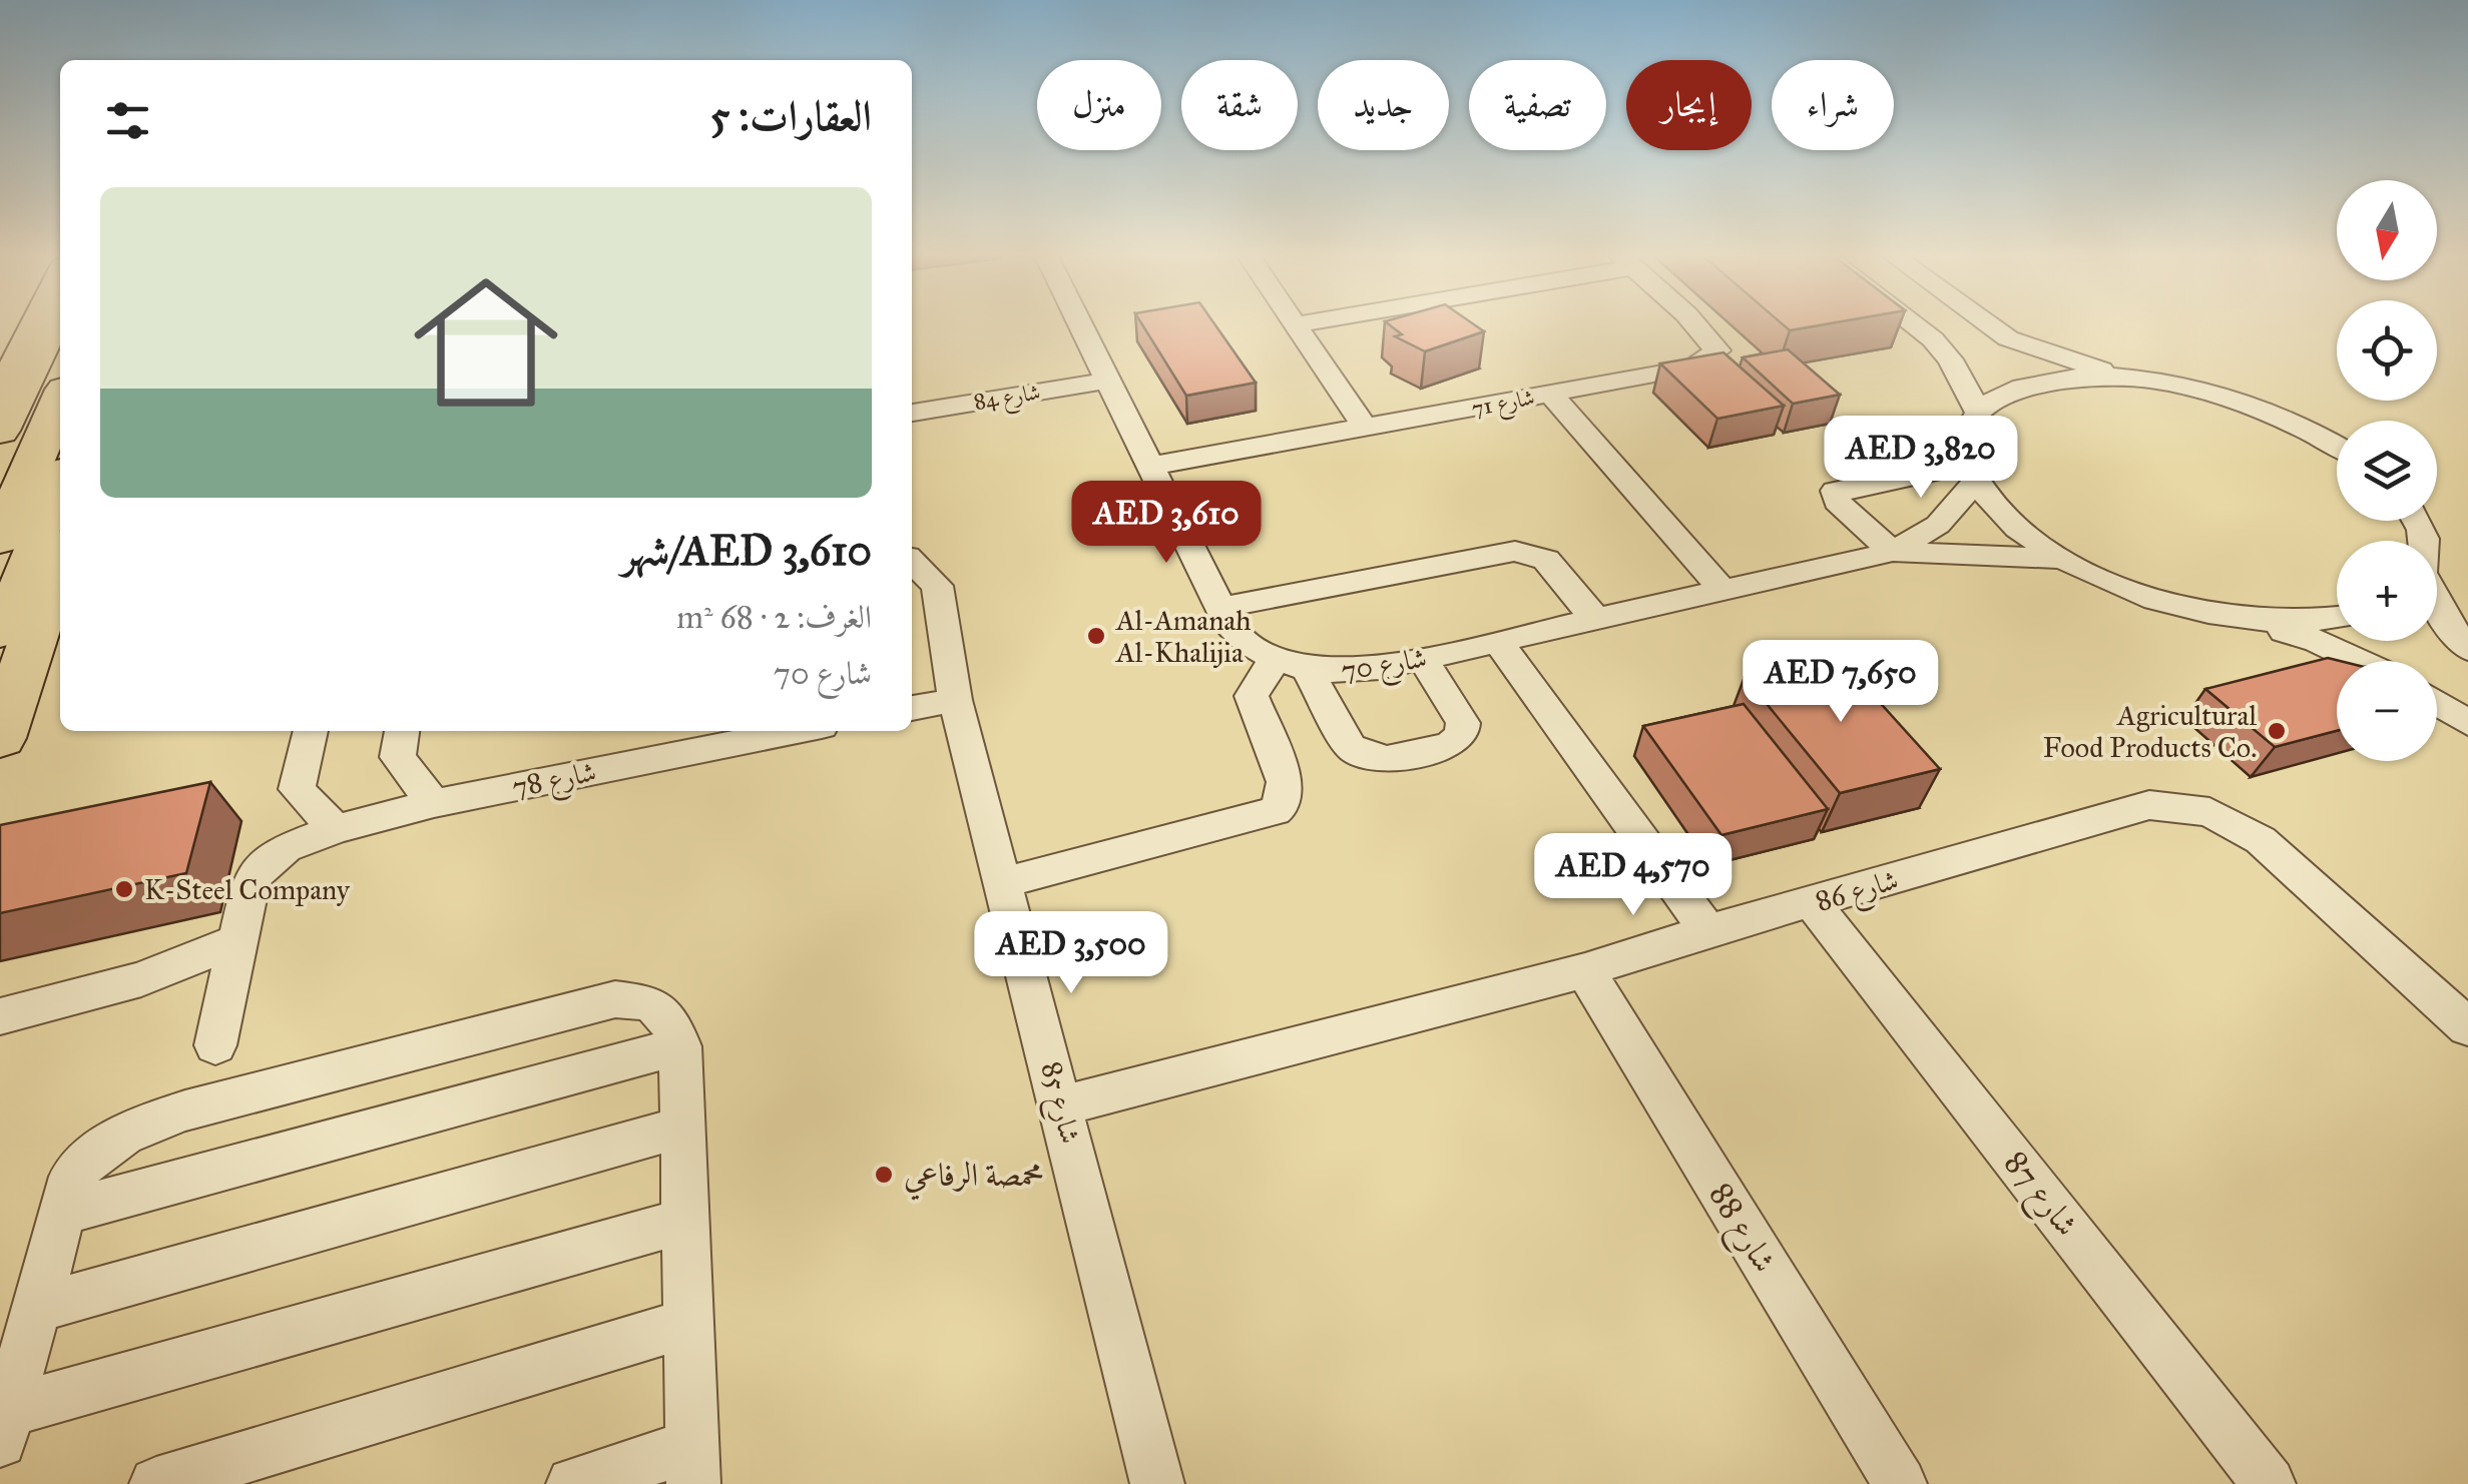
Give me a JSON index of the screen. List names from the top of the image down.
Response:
{
  "streets": {
    "street": [
      "شارع 84",
      "شارع 71",
      "شارع 70",
      "شارع 78",
      "شارع 86",
      "شارع 85",
      "شارع 87",
      "شارع 88"
    ]
  },
  "crossings": [
    ["شارع 86", "شارع 85"],
    ["شارع 86", "شارع 87"],
    ["شارع 86", "شارع 88"]
  ],
  "places": [
    "Al-Amanah Al-Khalijia",
    "Agricultural Food Products Co.",
    "K-Steel Company",
    "محمصة الرفاعي"
  ],
  "north": "bottom",
  "page": {
    "chip": [
      "شراء",
      "إيجار",
      "تصفية",
      "جديد",
      "شقة",
      "منزل"
    ],
    "heading": "العقارات: 5",
    "map_buttons": ["+", "−"],
    "list": [
      {
        "name": "AED 3,610/شهر",
        "note": "الغرف: 2 · 68 m² · شارع 70"
      }
    ],
    "price": [
      "AED 3,820",
      "AED 3,610",
      "AED 7,650",
      "AED 4,570",
      "AED 3,500"
    ]
  }
}
